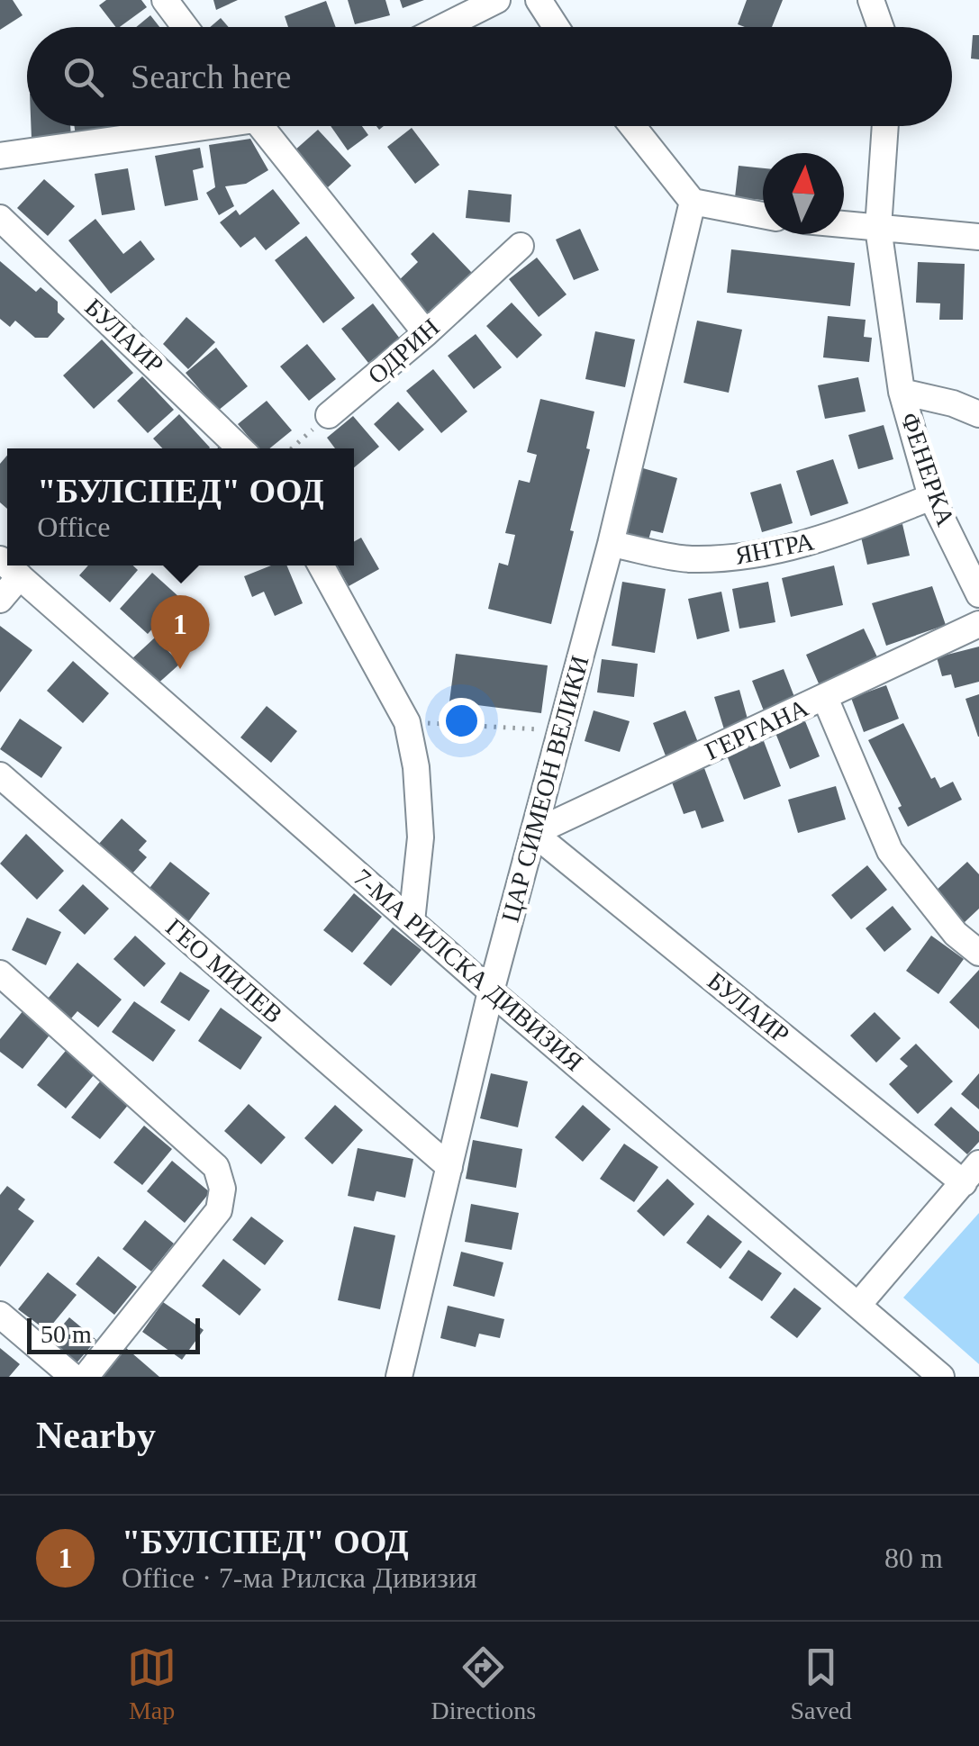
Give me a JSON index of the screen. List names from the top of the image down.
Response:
{
  "streets": {
    "street": [
      "БУЛАИР",
      "ОДРИН",
      "ФЕНЕРКА",
      "ЯНТРА",
      "ГЕРГАНА",
      "ЦАР СИМЕОН ВЕЛИКИ",
      "7-МА РИЛСКА ДИВИЗИЯ",
      "ГЕО МИЛЕВ"
    ]
  },
  "crossings": [
    ["БУЛАИР", "ГЕРГАНА"],
    ["БУЛАИР", "ЦАР СИМЕОН ВЕЛИКИ"],
    ["ФЕНЕРКА", "ЯНТРА"],
    ["ЯНТРА", "ЦАР СИМЕОН ВЕЛИКИ"],
    ["ГЕРГАНА", "ЦАР СИМЕОН ВЕЛИКИ"],
    ["ЦАР СИМЕОН ВЕЛИКИ", "7-МА РИЛСКА ДИВИЗИЯ"],
    ["ЦАР СИМЕОН ВЕЛИКИ", "ГЕО МИЛЕВ"]
  ],
  "scale_bar": "50 m",
  "north": "top",
  "page": {
    "search": "Search here",
    "popup": ["\"БУЛСПЕД\" ООД", "Office"],
    "pins": "1",
    "scale": "50 m",
    "heading": "Nearby",
    "list": [
      {
        "mark": "1",
        "name": "\"БУЛСПЕД\" ООД",
        "note": "Office · 7-ма Рилска Дивизия",
        "value": "80 m"
      }
    ],
    "nav": ["Map", "Directions", "Saved"]
  }
}
